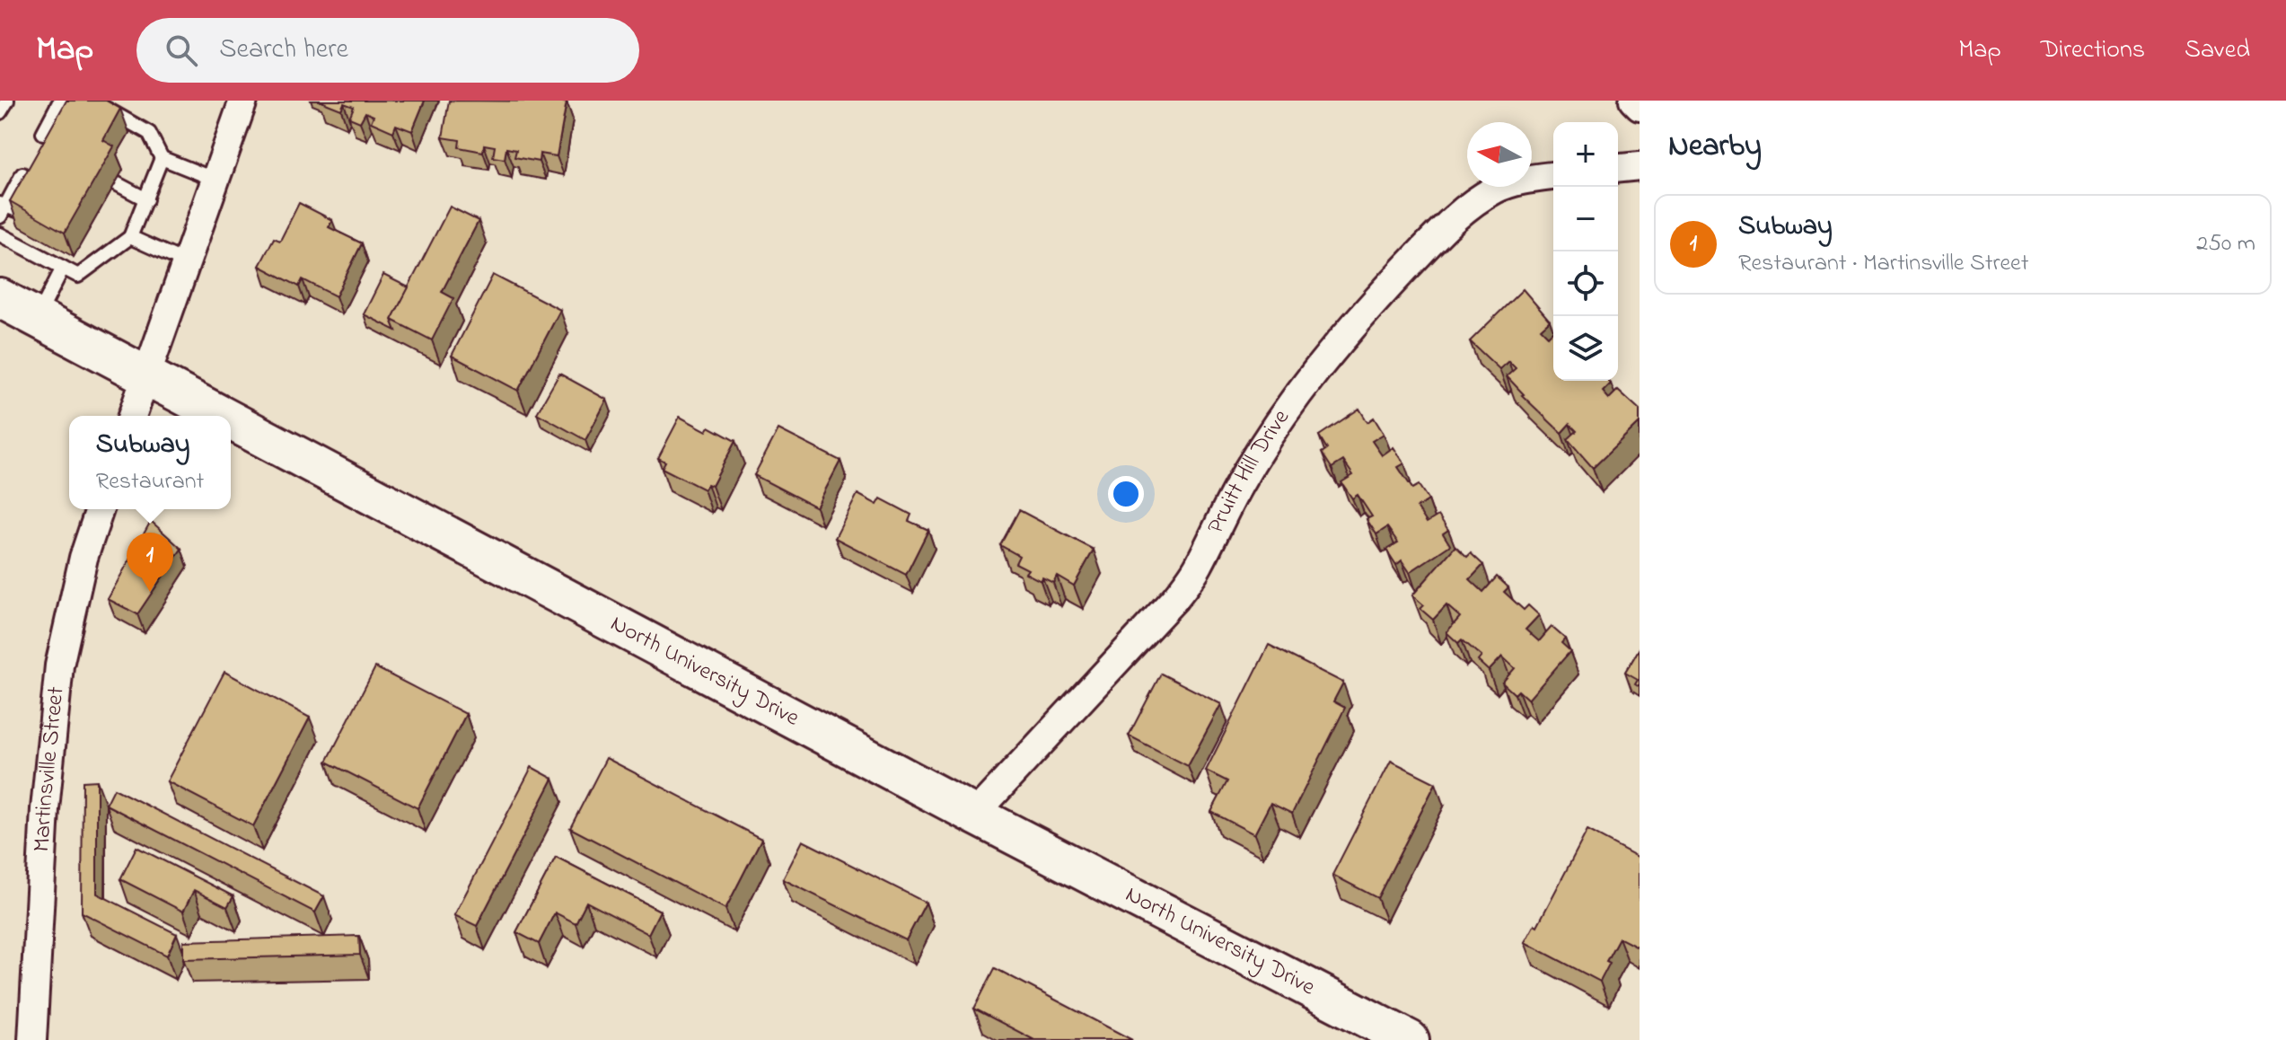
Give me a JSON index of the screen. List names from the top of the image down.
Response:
{
  "streets": {
    "main road": ["North University Drive"],
    "street": ["Pruitt Hill Drive", "Martinsville Street"]
  },
  "crossings": [
    ["Pruitt Hill Drive", "North University Drive"]
  ],
  "north": "left",
  "page": {
    "header": "Map",
    "search": "Search here",
    "nav": ["Map", "Directions", "Saved"],
    "heading": "Nearby",
    "map_buttons": ["+", "−"],
    "list": [
      {
        "mark": "1",
        "name": "Subway",
        "note": "Restaurant · Martinsville Street",
        "value": "250 m"
      }
    ],
    "popup": ["Subway", "Restaurant"],
    "pins": "1"
  }
}
